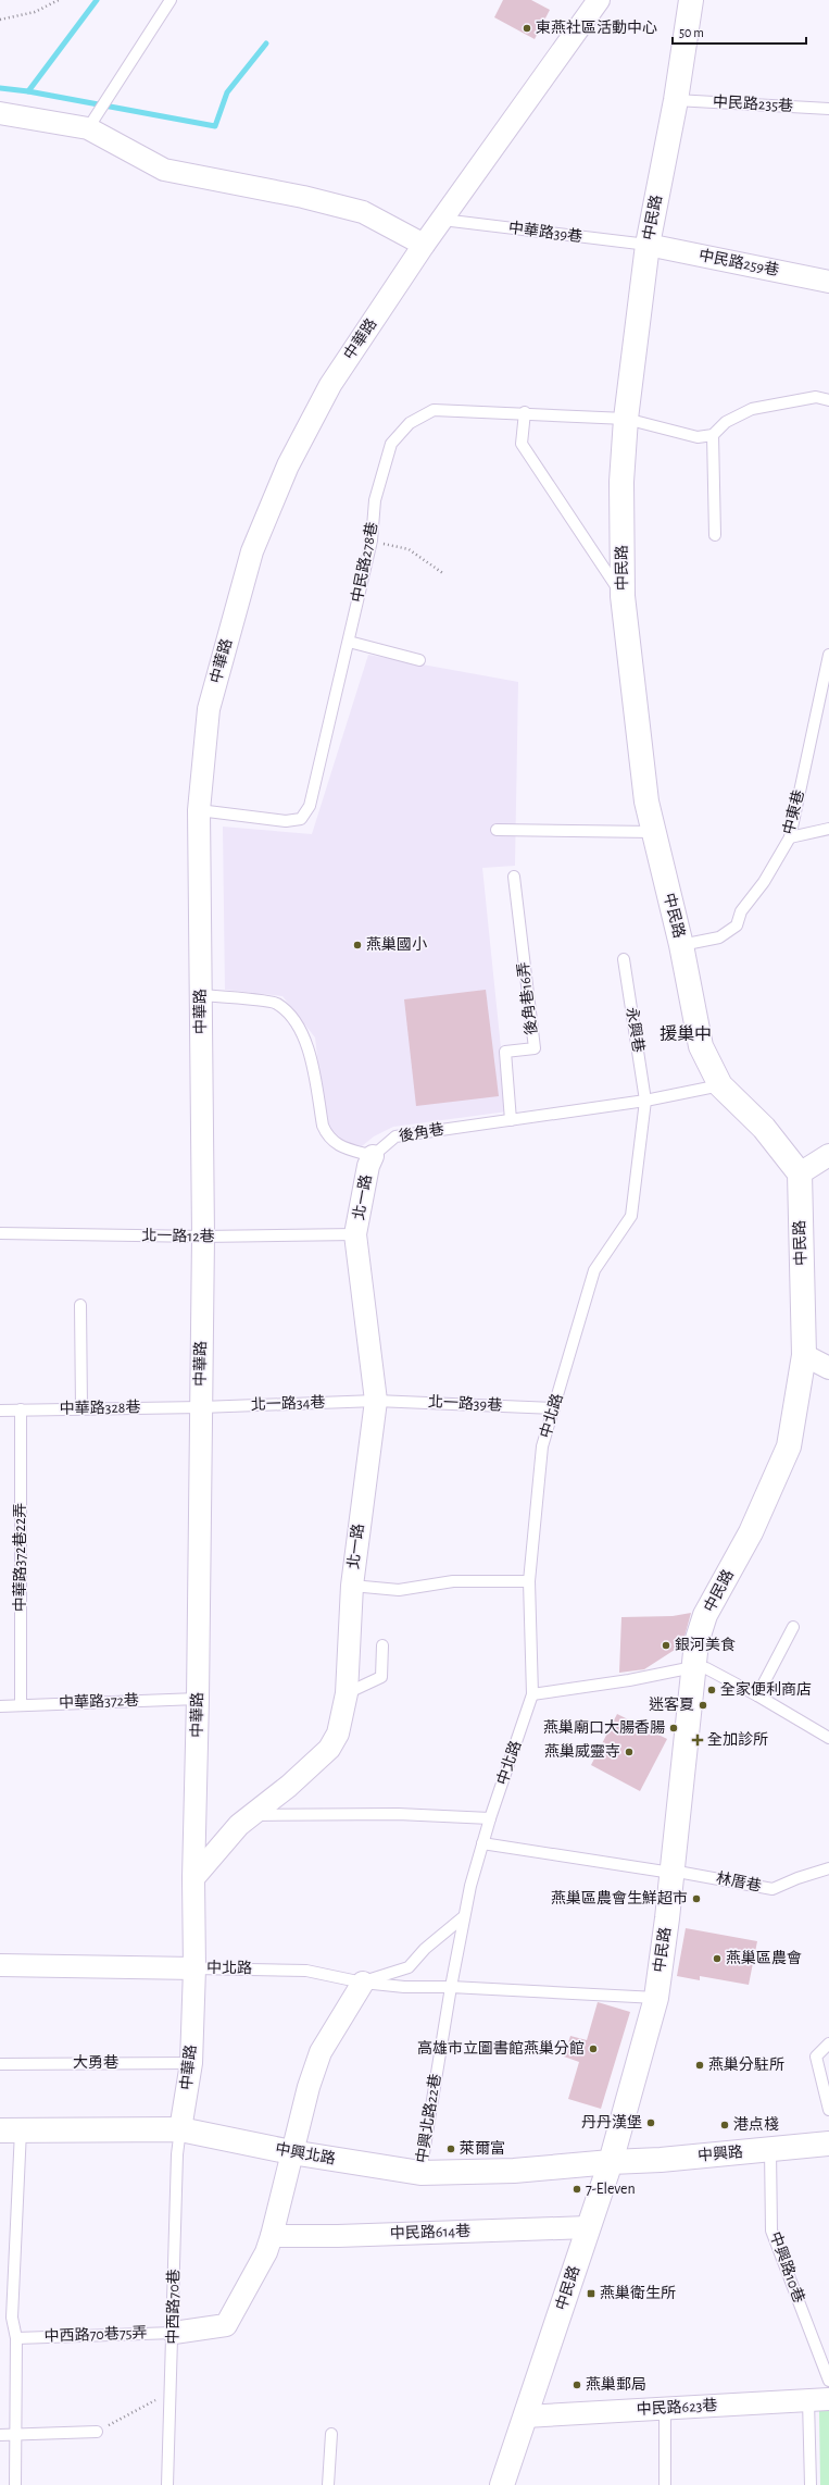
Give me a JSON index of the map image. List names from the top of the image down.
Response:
{
  "streets": {
    "street": [
      "中民路",
      "中民路259巷",
      "中華路",
      "北一路",
      "中北路",
      "中興北路",
      "中興路",
      "中民路614巷",
      "中民路623巷"
    ],
    "lane": [
      "中民路235巷",
      "中華路39巷",
      "中民路278巷",
      "中東巷",
      "後角巷16弄",
      "永興巷",
      "後角巷",
      "北一路12巷",
      "北一路34巷",
      "北一路39巷",
      "中華路328巷",
      "中華路372巷22弄",
      "中華路372巷",
      "林厝巷",
      "大勇巷",
      "中興北路22巷",
      "中興路10巷",
      "中西路70巷",
      "中西路70巷75弄"
    ]
  },
  "crossings": [
    ["中民路235巷", "中民路"],
    ["中民路", "中華路39巷"],
    ["中民路", "中民路259巷"],
    ["中民路", "中民路278巷"],
    ["中民路", "中東巷"],
    ["中民路", "後角巷"],
    ["中民路", "林厝巷"],
    ["中民路", "中興北路"],
    ["中民路", "中興路"],
    ["中民路", "中民路614巷"],
    ["中民路", "中民路623巷"],
    ["中華路39巷", "中民路259巷"],
    ["中華路39巷", "中華路"],
    ["中華路", "中民路278巷"],
    ["中華路", "北一路"],
    ["中華路", "北一路12巷"],
    ["中華路", "北一路34巷"],
    ["中華路", "中華路328巷"],
    ["中華路", "中北路"],
    ["中華路", "中華路372巷"],
    ["中華路", "大勇巷"],
    ["中華路", "中興北路"],
    ["中華路", "中西路70巷"],
    ["後角巷16弄", "後角巷"],
    ["永興巷", "後角巷"],
    ["永興巷", "中北路"],
    ["後角巷", "北一路"],
    ["後角巷", "中北路"],
    ["北一路", "北一路12巷"],
    ["北一路", "北一路34巷"],
    ["北一路", "北一路39巷"],
    ["北一路34巷", "北一路39巷"],
    ["北一路34巷", "中華路328巷"],
    ["北一路39巷", "中北路"],
    ["中華路328巷", "中華路372巷22弄"],
    ["中北路", "林厝巷"],
    ["中北路", "中興北路22巷"],
    ["中華路372巷22弄", "中華路372巷"],
    ["中興北路22巷", "中興北路"],
    ["中興北路", "中興路"],
    ["中興北路", "中西路70巷"],
    ["中興路", "中興路10巷"],
    ["中西路70巷", "中西路70巷75弄"]
  ],
  "districts": ["援巢中"],
  "places": {
    "other": [
      "東燕社區活動中心",
      "燕巢國小",
      "銀河美食",
      "全家便利商店",
      "迷客夏",
      "燕巢廟口大腸香腸",
      "燕巢威靈寺",
      "燕巢區農會生鮮超市",
      "燕巢區農會",
      "高雄市立圖書館燕巢分館",
      "燕巢分駐所",
      "丹丹漢堡",
      "港点棧",
      "萊爾富",
      "7-Eleven",
      "燕巢郵局"
    ],
    "health": ["全加診所"],
    "transit": ["燕巢衛生所"]
  },
  "scale_bar": "50 m"
}
